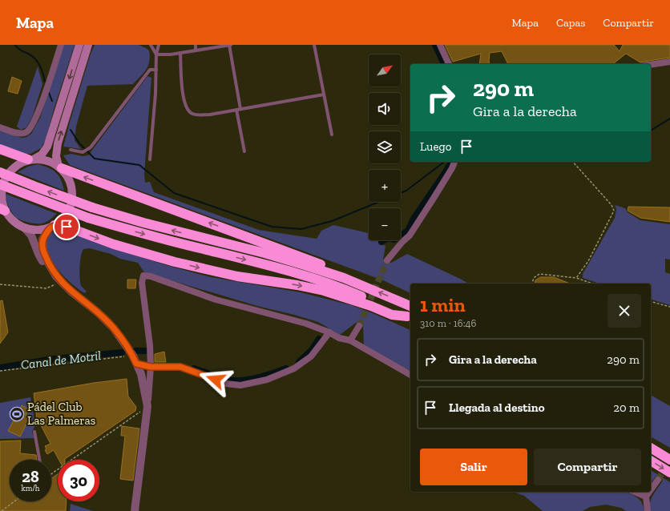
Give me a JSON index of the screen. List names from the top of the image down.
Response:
{
  "water": ["Canal de Motril"],
  "places": {
    "sports": ["Pádel Club Las Palmeras"]
  },
  "north": "top right",
  "page": {
    "header": "Mapa",
    "nav": ["Mapa", "Capas", "Compartir"],
    "map_buttons": ["+", "−"],
    "turn": ["290 m", "Gira a la derecha"],
    "then": "Luego",
    "heading": ["1 min", "310 m · 16:46"],
    "list": [
      {
        "name": "Gira a la derecha",
        "value": "290 m"
      },
      {
        "name": "Llegada al destino",
        "value": "20 m"
      }
    ],
    "buttons": ["Salir", "Compartir"],
    "speed": "28 km/h",
    "limit": "30"
  }
}
